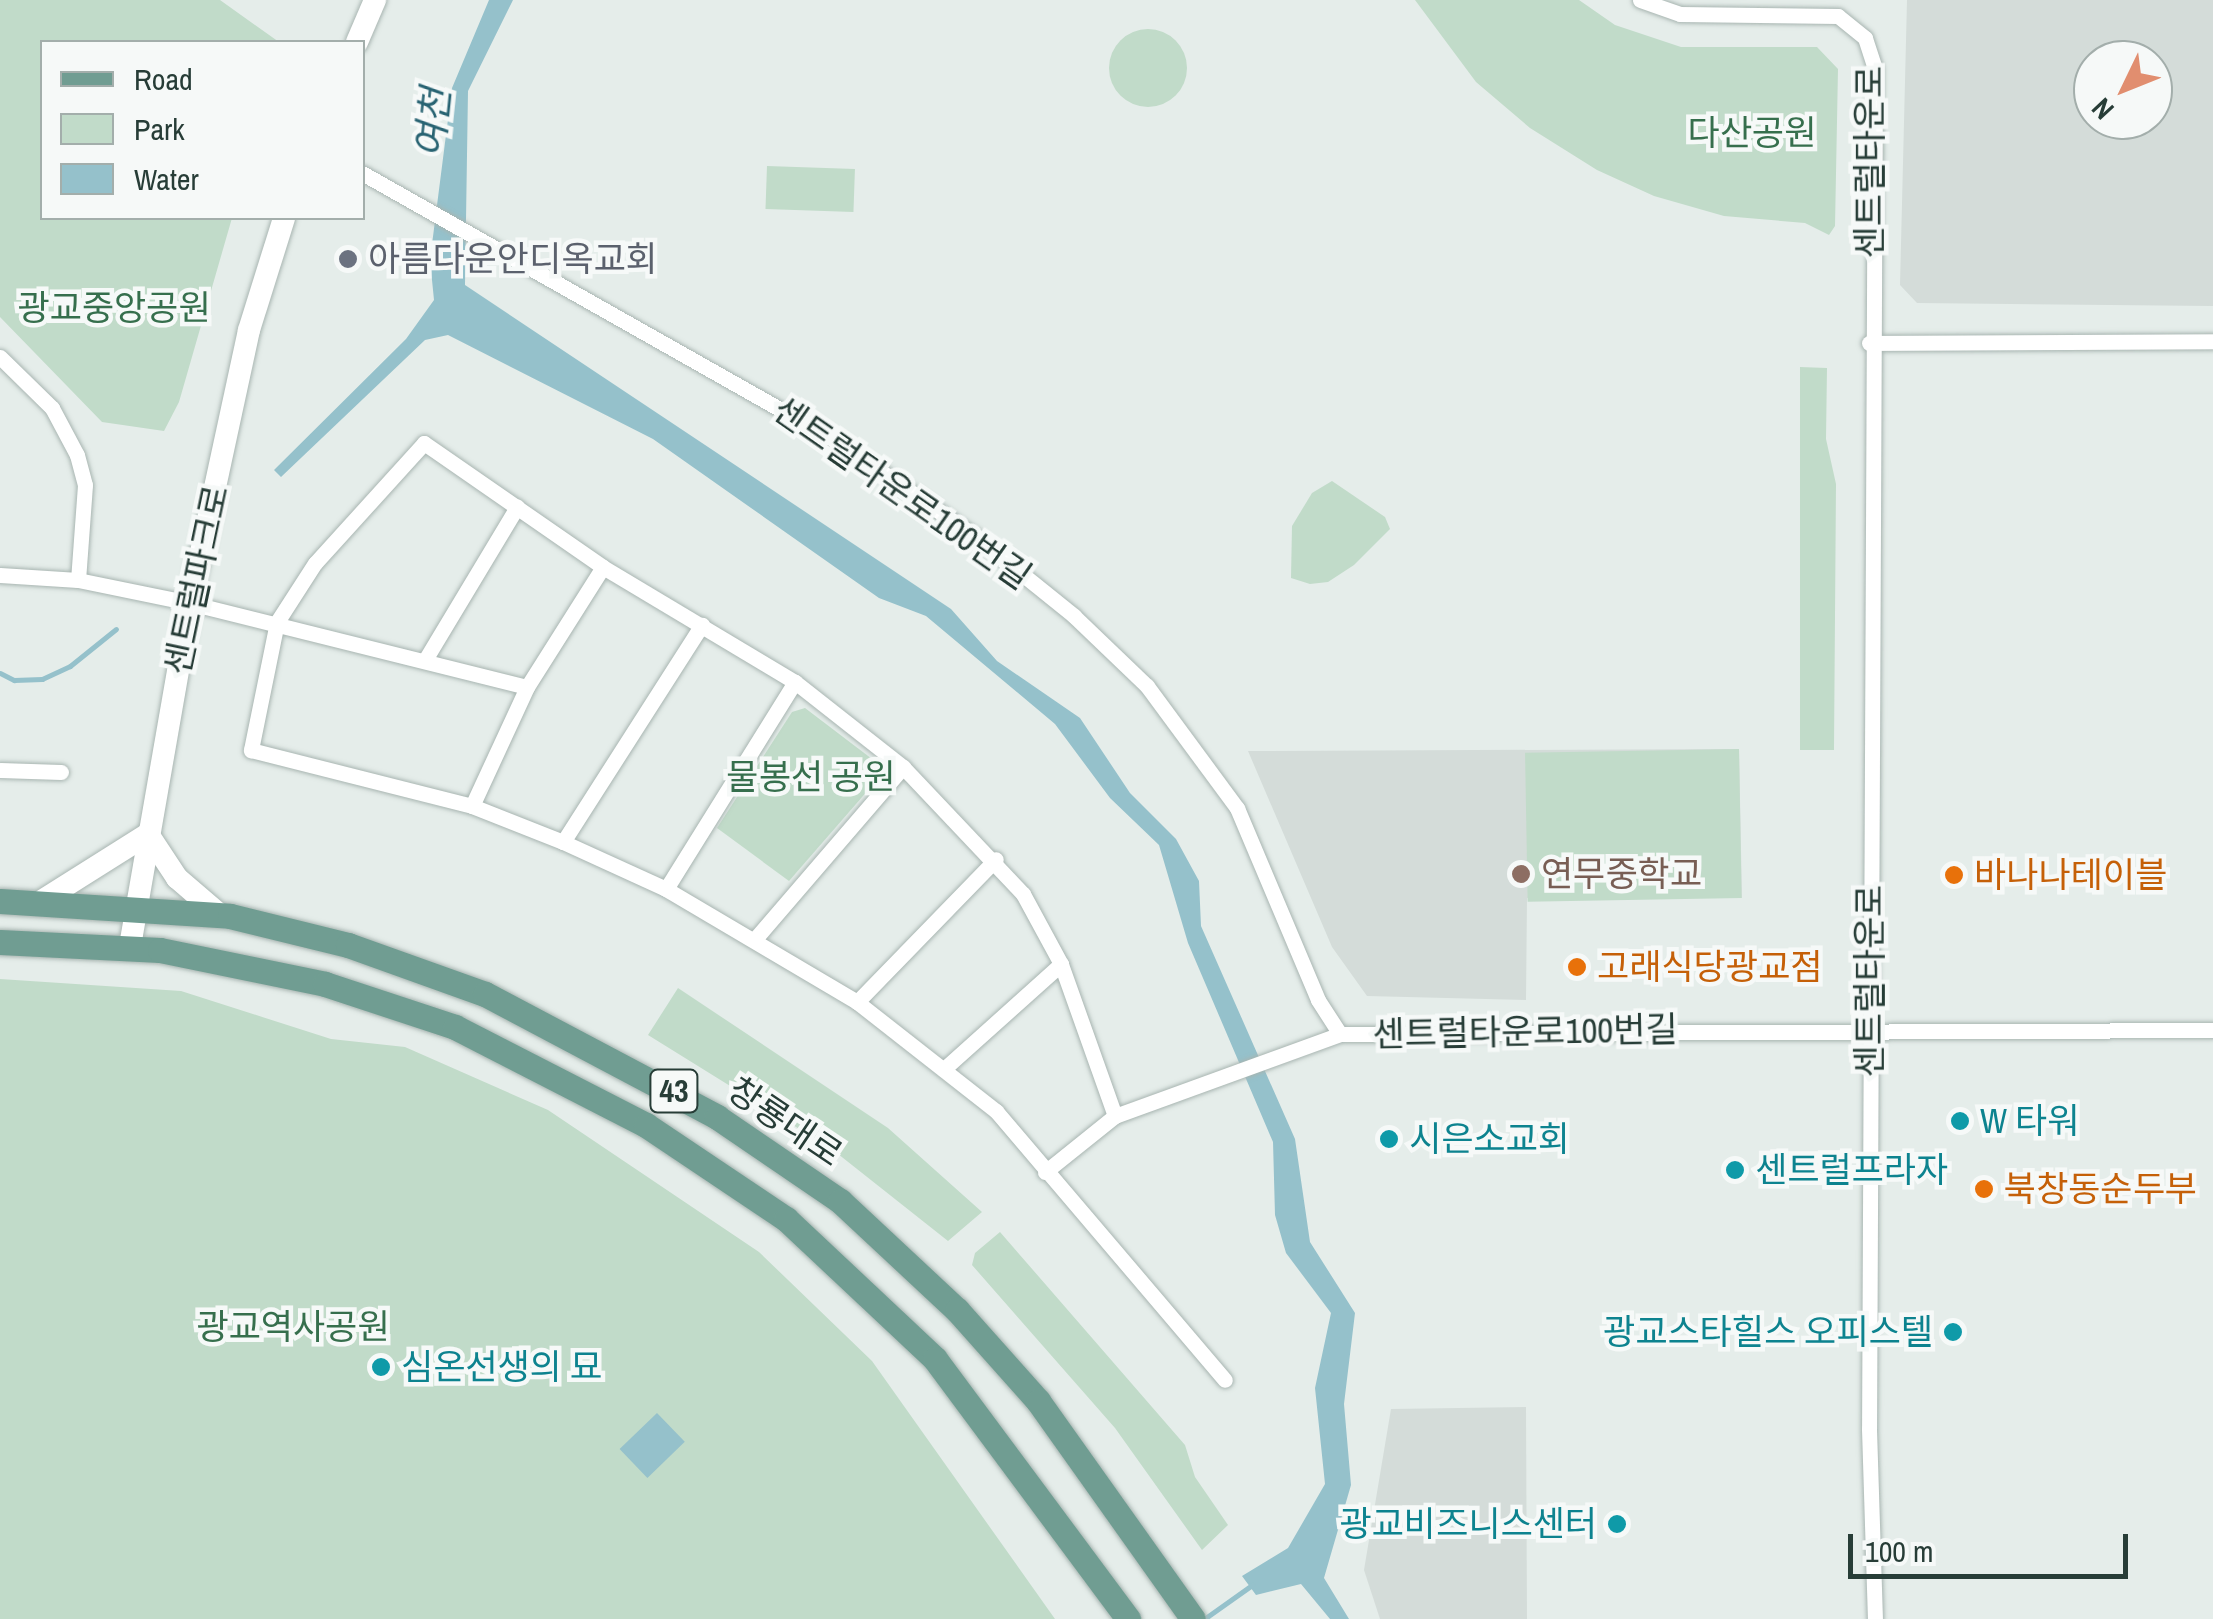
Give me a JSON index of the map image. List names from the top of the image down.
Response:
{
  "streets": {
    "main road": ["43", "창룡대로"],
    "street": ["센트럴타운로", "센트럴타운로100번길", "센트럴파크로"]
  },
  "crossings": [
    ["센트럴타운로", "센트럴타운로100번길"],
    ["센트럴파크로", "43"],
    ["센트럴파크로", "창룡대로"]
  ],
  "water": ["여천"],
  "parks": [
    "다산공원",
    "광교중앙공원",
    "물봉선 공원",
    "광교역사공원"
  ],
  "places": [
    "아름다운안디옥교회",
    "연무중학교",
    "바나나테이블",
    "고래식당광교점",
    "W 타워",
    "시은소교회",
    "센트럴프라자",
    "북창동순두부",
    "광교스타힐스 오피스텔",
    "심온선생의 묘",
    "광교비즈니스센터"
  ],
  "legend": ["Road", "Park", "Water"],
  "scale_bar": "100 m",
  "north": "bottom left"
}
